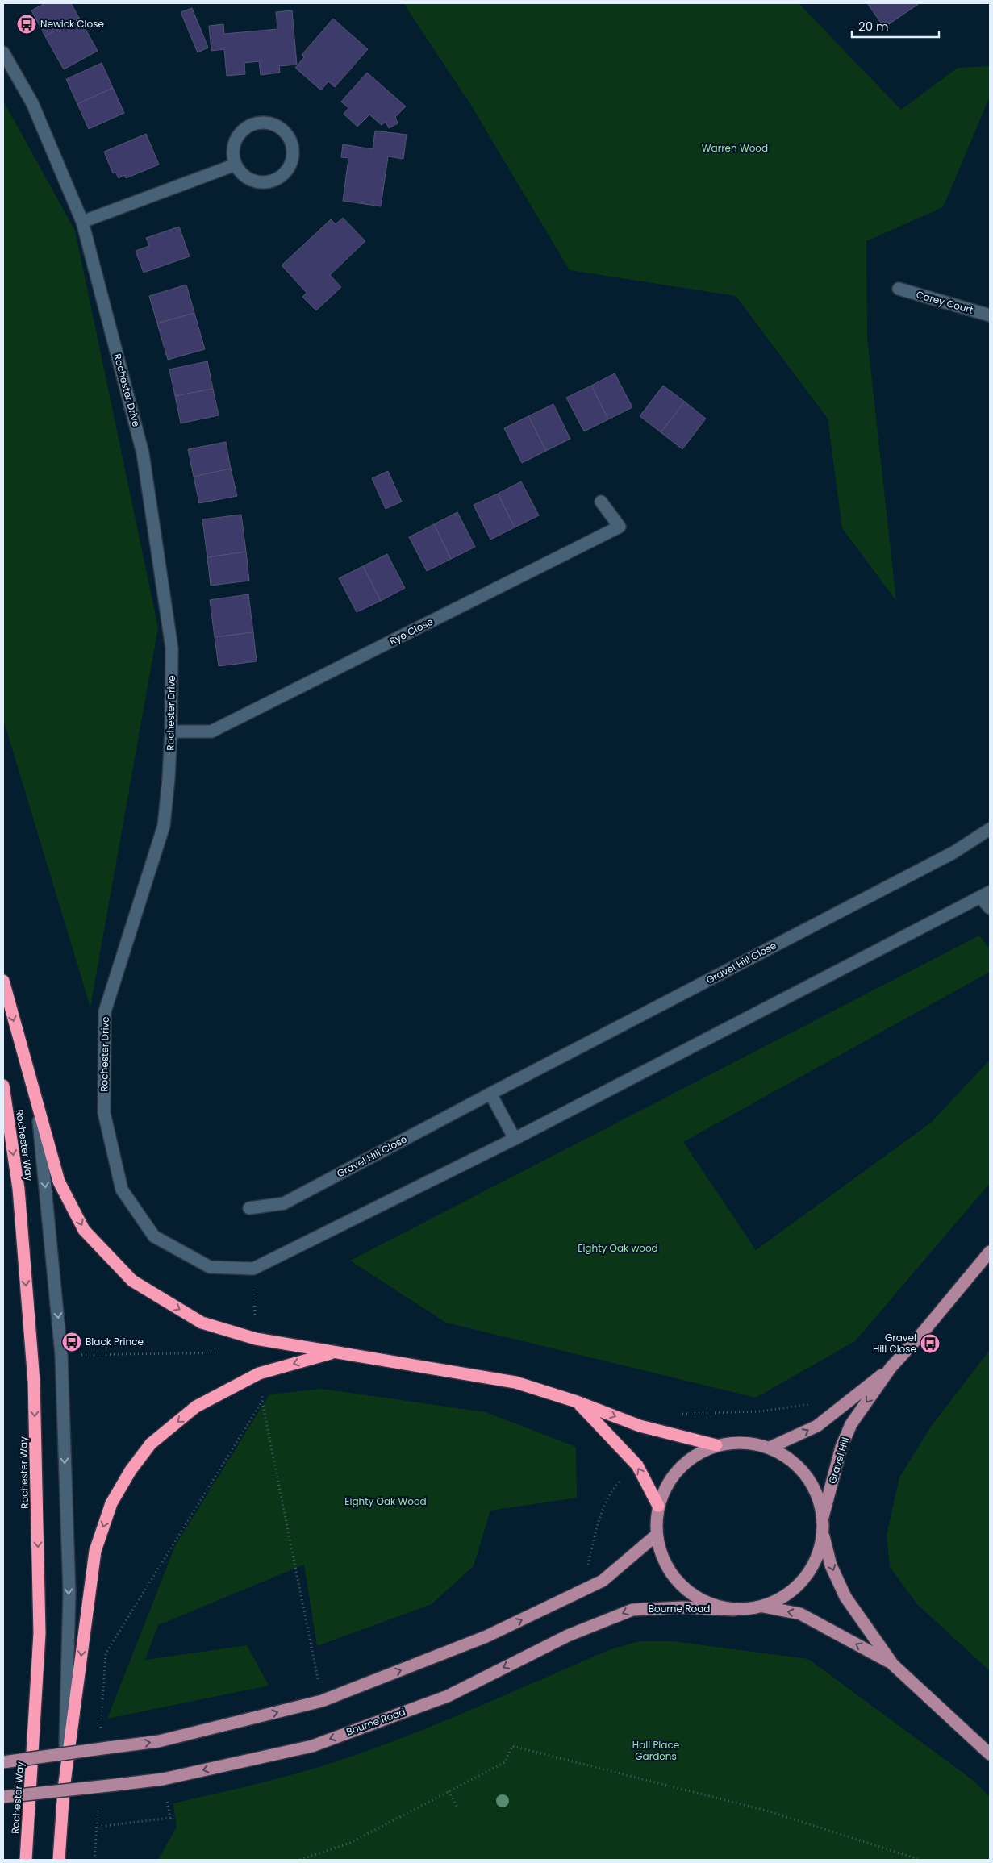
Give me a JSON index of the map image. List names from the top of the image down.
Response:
{
  "streets": {
    "highway": ["Rochester Way"],
    "main road": ["Gravel Hill", "Bourne Road"],
    "street": [
      "Carey Court",
      "Rochester Drive",
      "Rye Close",
      "Gravel Hill Close"
    ]
  },
  "crossings": [
    ["Rochester Drive", "Rye Close"]
  ],
  "one_way": ["Rochester Way"],
  "parks": [
    "Warren Wood",
    "Eighty Oak wood",
    "Eighty Oak Wood",
    "Hall Place Gardens"
  ],
  "places": {
    "bus stop": ["Newick Close", "Black Prince", "Gravel Hill Close"]
  },
  "scale_bar": "20 m"
}
